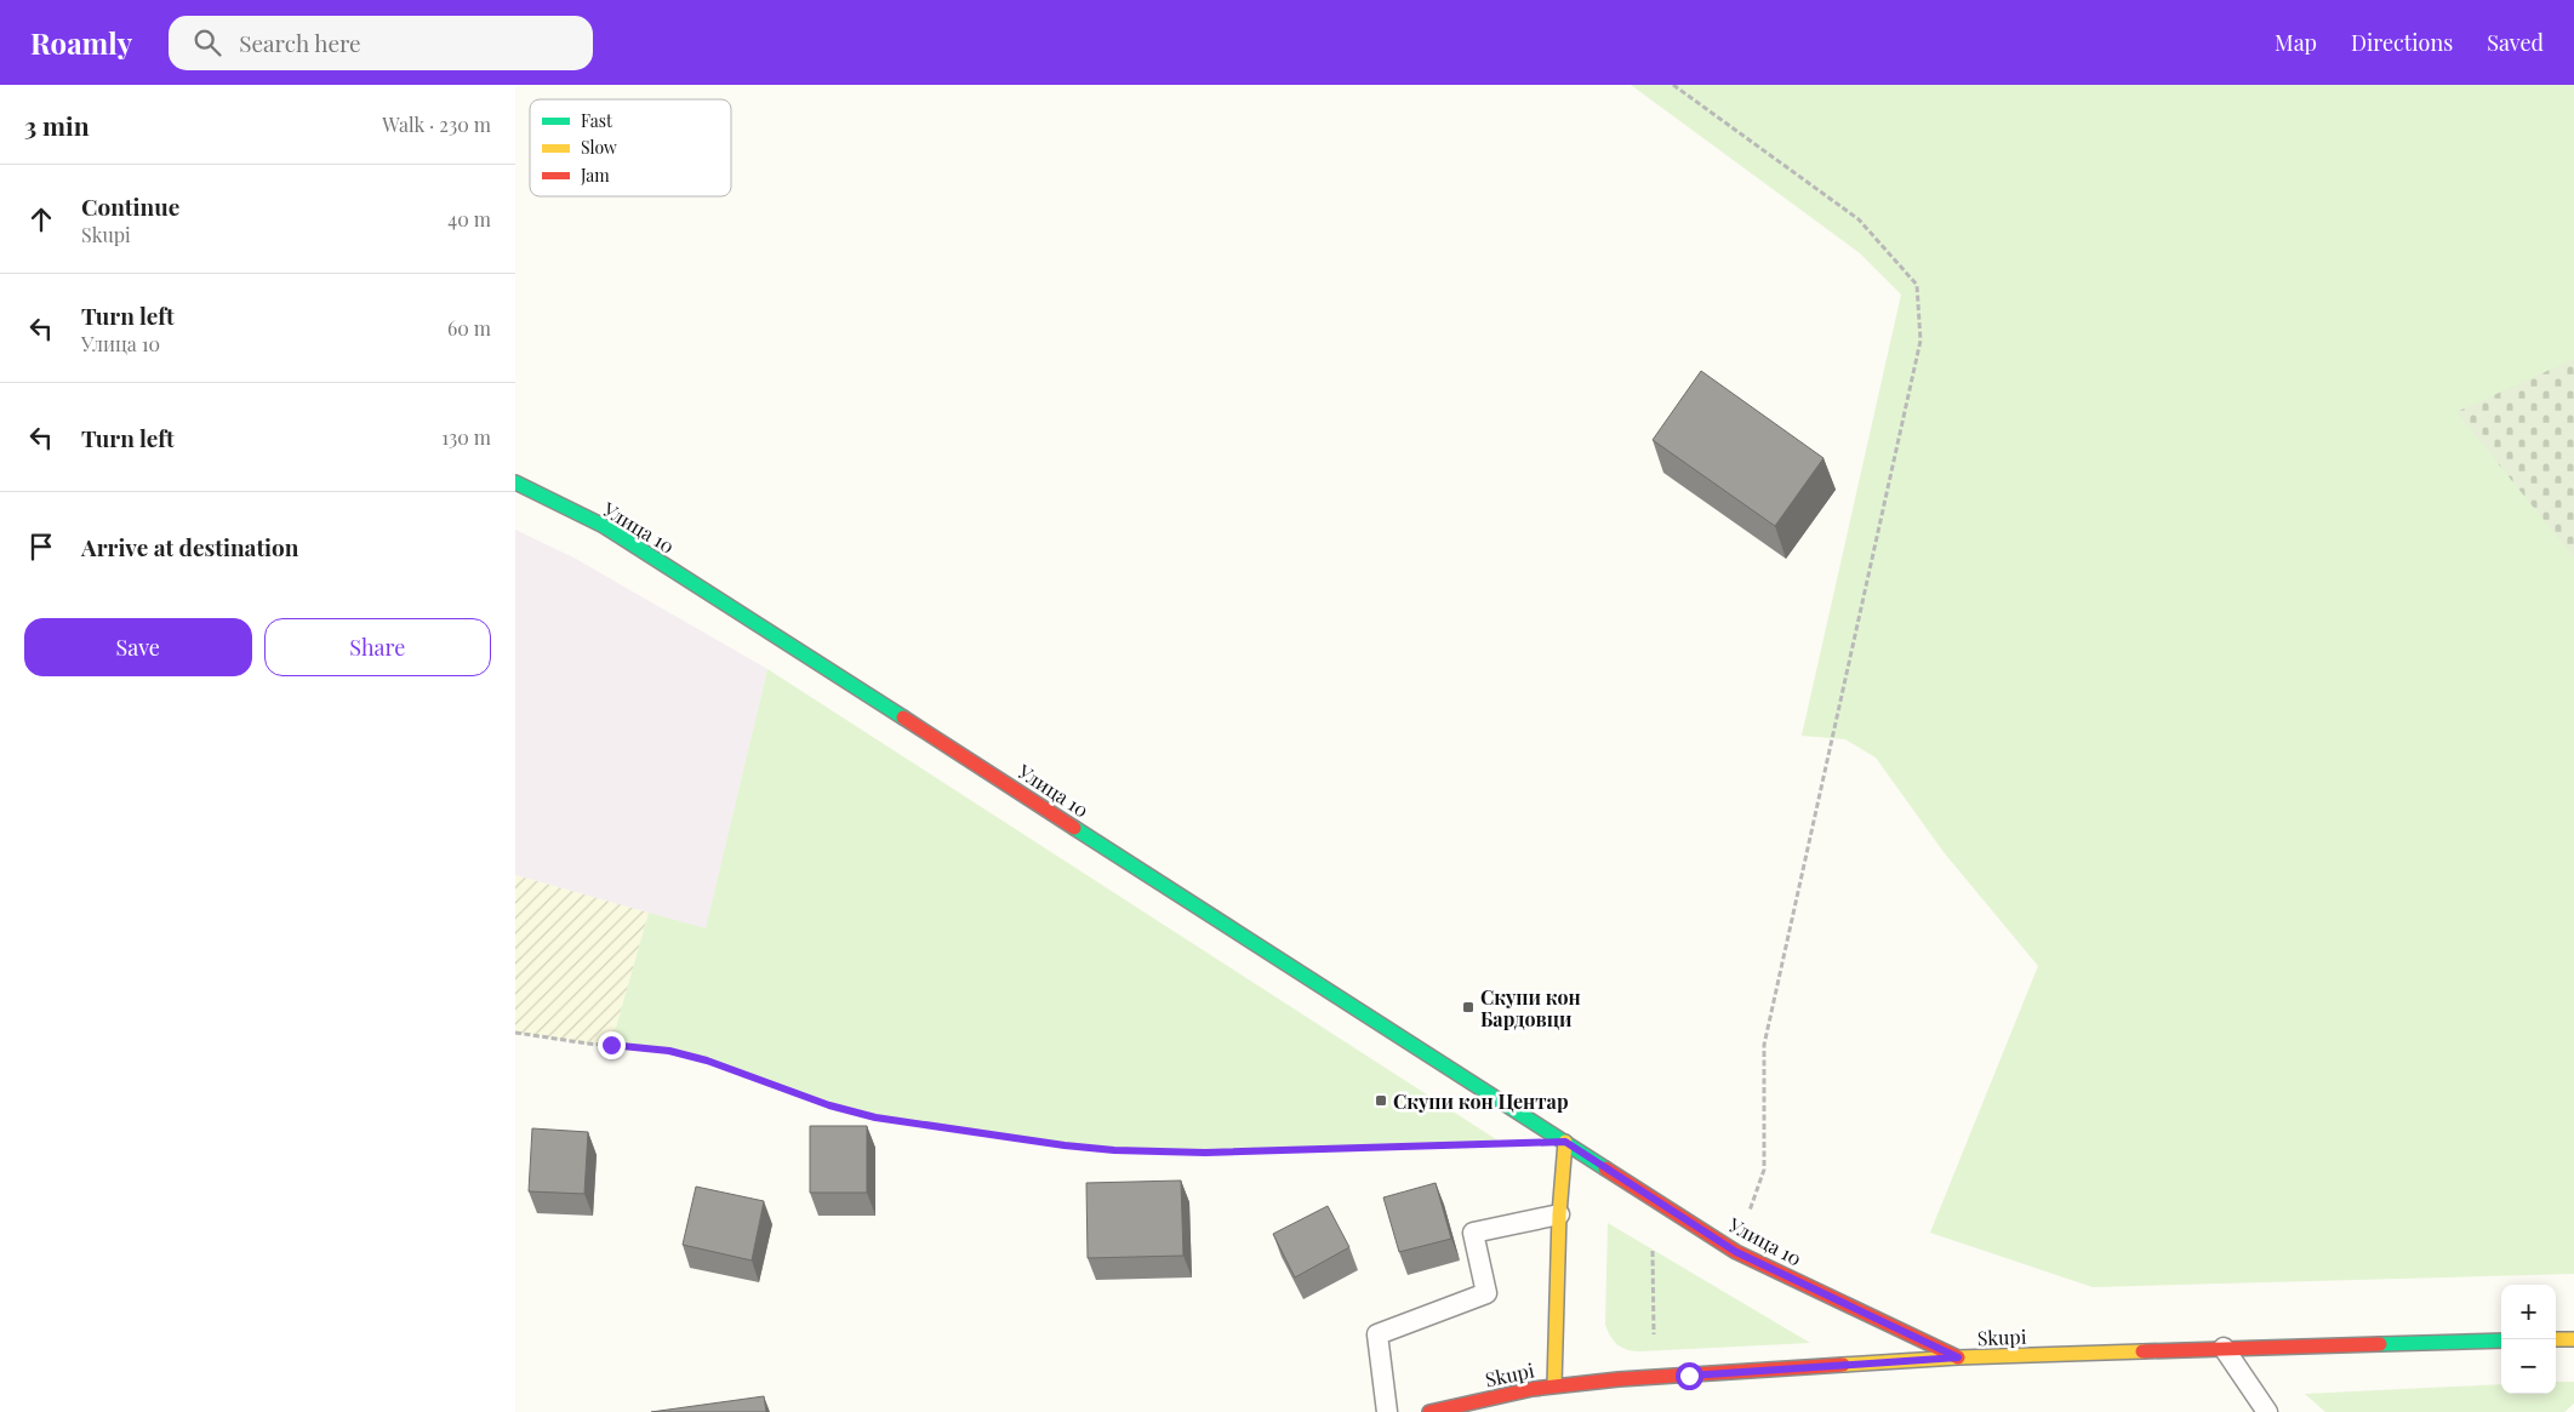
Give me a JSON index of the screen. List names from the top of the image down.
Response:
{
  "streets": {
    "street": ["Улица 10", "Skupi"]
  },
  "crossings": [
    ["Улица 10", "Skupi"]
  ],
  "places": {
    "transit": ["Скупи кон Бардовци", "Скупи кон Центар"]
  },
  "legend": ["Fast", "Slow", "Jam"],
  "page": {
    "header": "Roamly",
    "search": "Search here",
    "nav": ["Map", "Directions", "Saved"],
    "heading": ["3 min", "Walk · 230 m"],
    "list": [
      ["Continue", "Skupi", "40 m"],
      ["Turn left", "Улица 10", "60 m"],
      ["Turn left", "130 m"],
      "Arrive at destination"
    ],
    "buttons": ["Save", "Share"],
    "map_buttons": ["+", "−"]
  }
}
